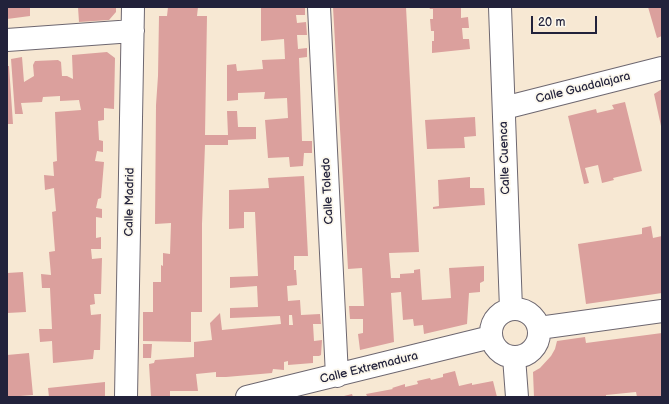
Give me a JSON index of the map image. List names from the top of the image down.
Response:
{
  "streets": {
    "street": [
      "Calle Guadalajara",
      "Calle Cuenca",
      "Calle Toledo",
      "Calle Madrid",
      "Calle Extremadura"
    ]
  },
  "crossings": [
    ["Calle Guadalajara", "Calle Cuenca"],
    ["Calle Cuenca", "Calle Extremadura"],
    ["Calle Toledo", "Calle Extremadura"]
  ],
  "scale_bar": "20 m"
}
